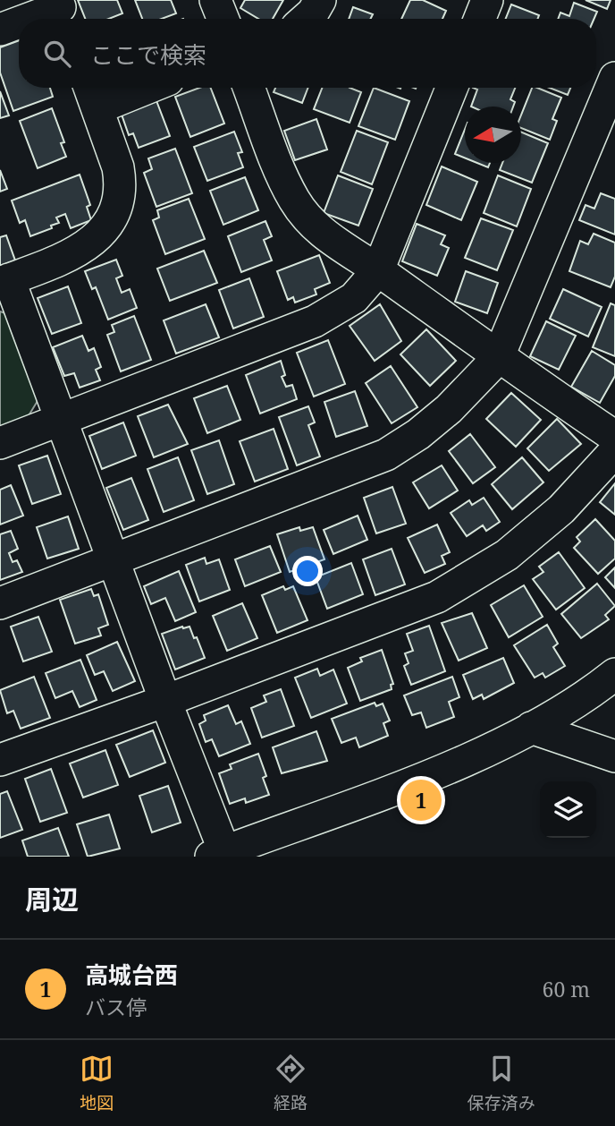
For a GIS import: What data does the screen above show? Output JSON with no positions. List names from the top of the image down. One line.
{"north":"left","page":{"search":"ここで検索","pins":"1","heading":"周辺","list":[{"mark":"1","name":"高城台西","note":"バス停","value":"60 m"}],"nav":["地図","経路","保存済み"]}}
